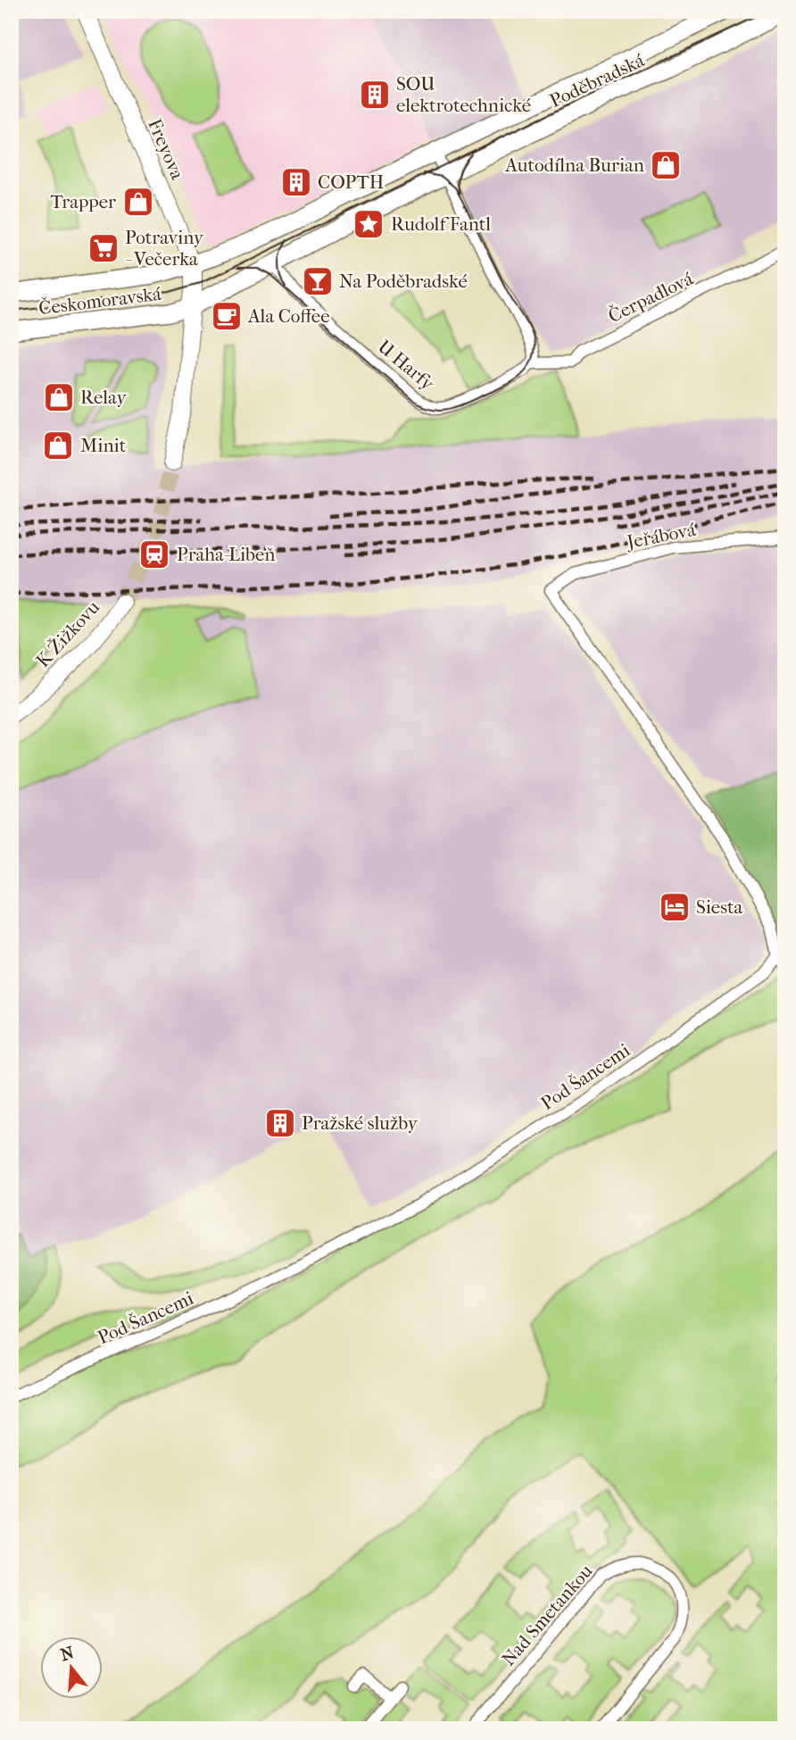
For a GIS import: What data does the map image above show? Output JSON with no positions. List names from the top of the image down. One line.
{"streets":{"main road":["Poděbradská","Freyova","Českomoravská","K Žižkovu"],"street":["Čerpadlová","U Harfy","Jeřábová","Pod Šancemi","Nad Smetankou"]},"crossings":[["Poděbradská","Freyova"],["Poděbradská","Českomoravská"],["Poděbradská","U Harfy"],["Freyova","Českomoravská"],["Čerpadlová","U Harfy"],["Jeřábová","Pod Šancemi"]],"places":{"building":["SOU elektrotechnické","COPTH","Pražské služby"],"shop":["Autodílna Burian","Trapper","Relay","Minit"],"place":["Rudolf Fantl"],"supermarket":["Potraviny - Večerka"],"bar":["Na Poděbradské"],"cafe":["Ala Coffee"],"station":["Praha-Libeň"],"hotel":["Siesta"]},"north":"top"}
